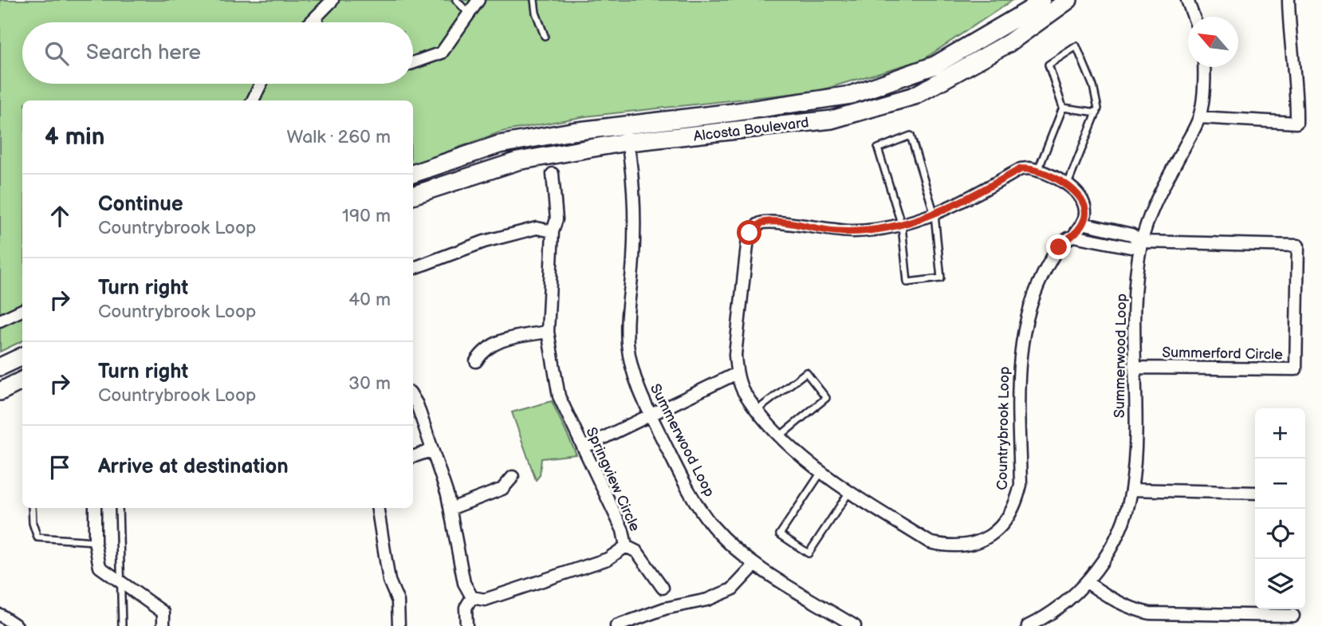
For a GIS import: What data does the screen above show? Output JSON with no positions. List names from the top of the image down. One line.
{"streets":{"main road":["Alcosta Boulevard"],"street":["Summerford Circle","Summerwood Loop","Countrybrook Loop","Springview Circle"]},"crossings":[["Alcosta Boulevard","Summerwood Loop"],["Summerford Circle","Summerwood Loop"]],"north":"top left","page":{"search":"Search here","heading":["4 min","Walk · 260 m"],"list":[["Continue","Countrybrook Loop","190 m"],["Turn right","Countrybrook Loop","40 m"],["Turn right","Countrybrook Loop","30 m"],"Arrive at destination"],"map_buttons":["+","−"]}}
